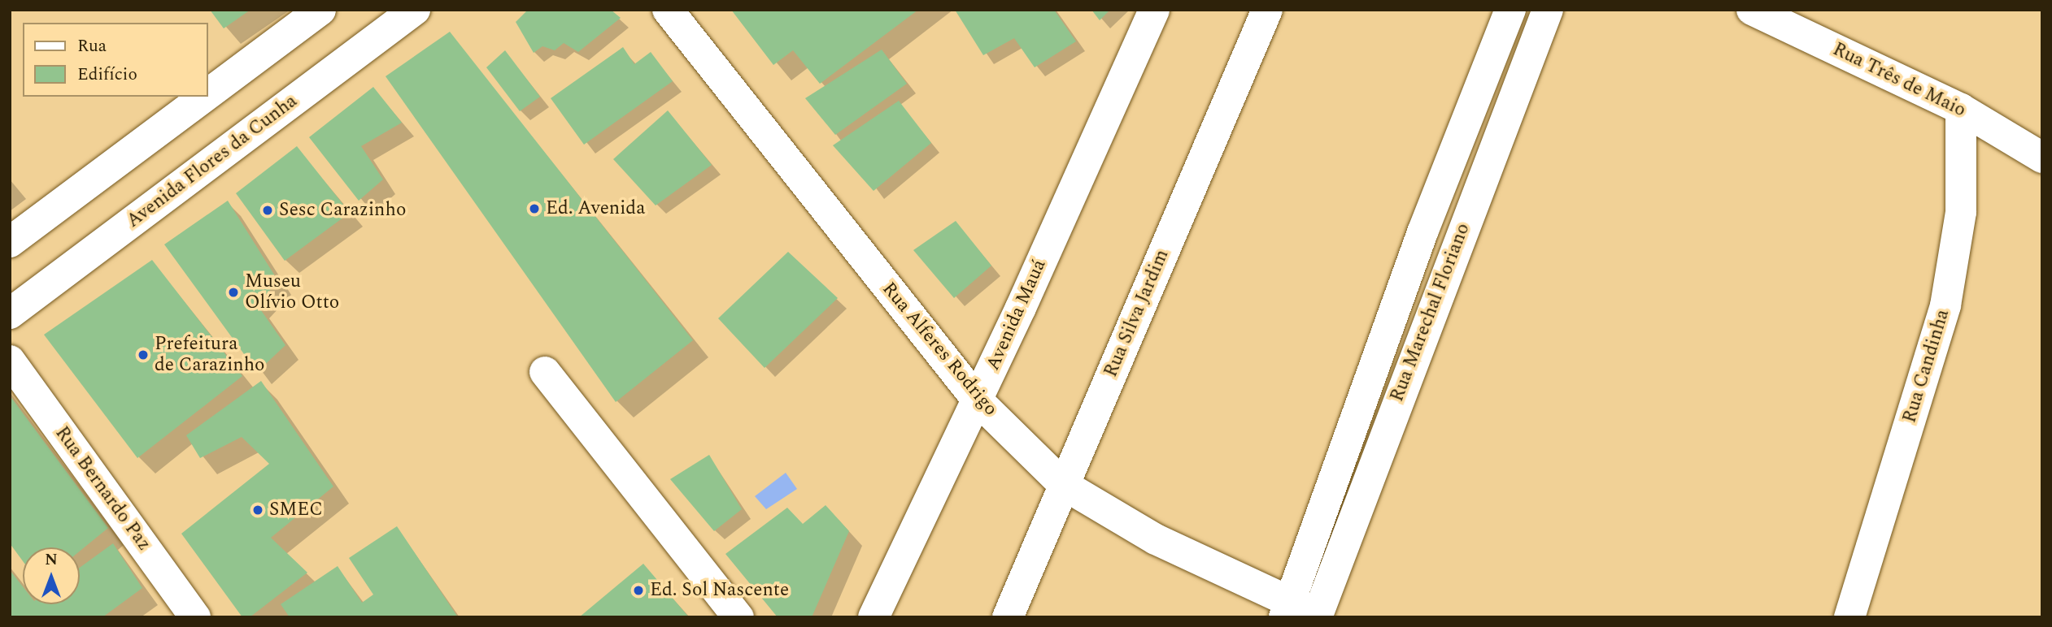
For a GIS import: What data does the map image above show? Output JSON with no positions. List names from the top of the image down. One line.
{"streets":{"street":["Rua Três de Maio","Avenida Flores da Cunha","Rua Marechal Floriano","Rua Silva Jardim","Avenida Mauá","Rua Alferes Rodrigo","Rua Candinha","Rua Bernardo Paz"]},"crossings":[["Rua Três de Maio","Rua Candinha"],["Rua Marechal Floriano","Rua Alferes Rodrigo"],["Rua Silva Jardim","Rua Alferes Rodrigo"],["Avenida Mauá","Rua Alferes Rodrigo"]],"places":["Ed. Avenida","Sesc Carazinho","Museu Olívio Otto","Prefeitura de Carazinho","SMEC","Ed. Sol Nascente"],"legend":["Rua","Edifício"],"north":"top"}
